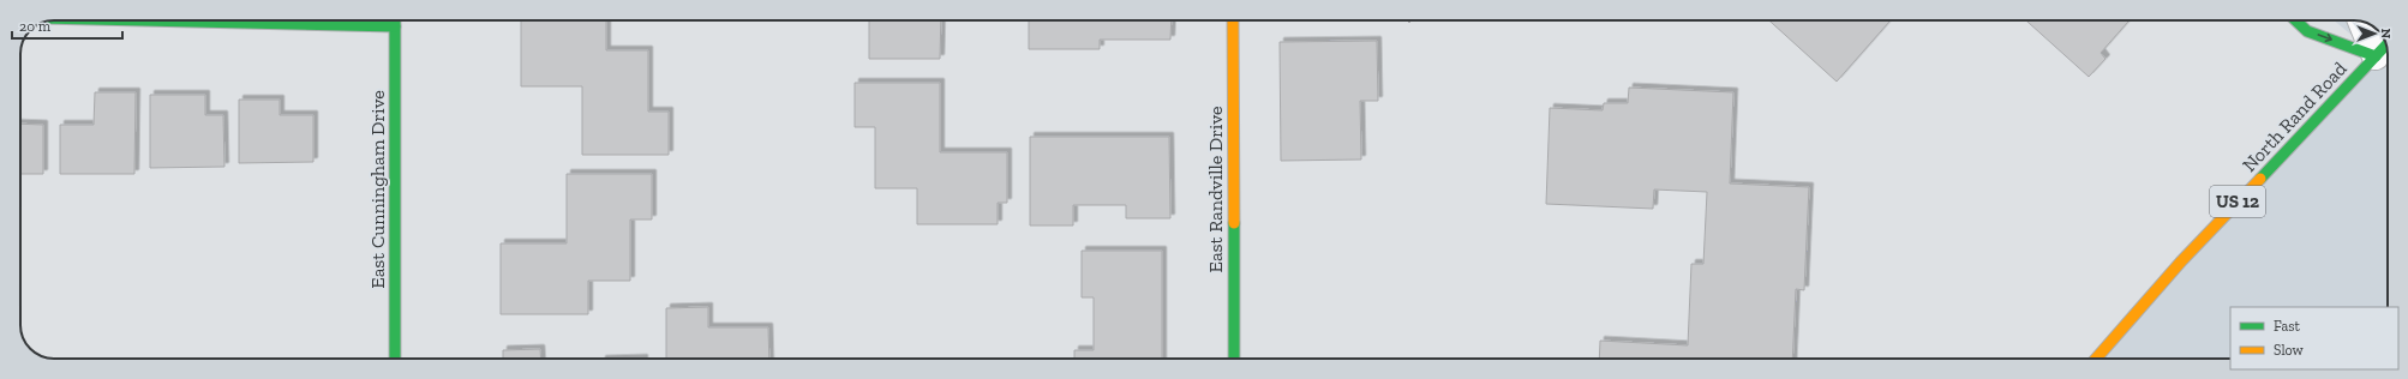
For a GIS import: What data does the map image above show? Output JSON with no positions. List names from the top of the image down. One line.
{"streets":{"street":["North Rand Road","East Cunningham Drive","East Randville Drive","US 12"]},"legend":["Fast","Slow"],"scale_bar":"20 m","north":"right"}
